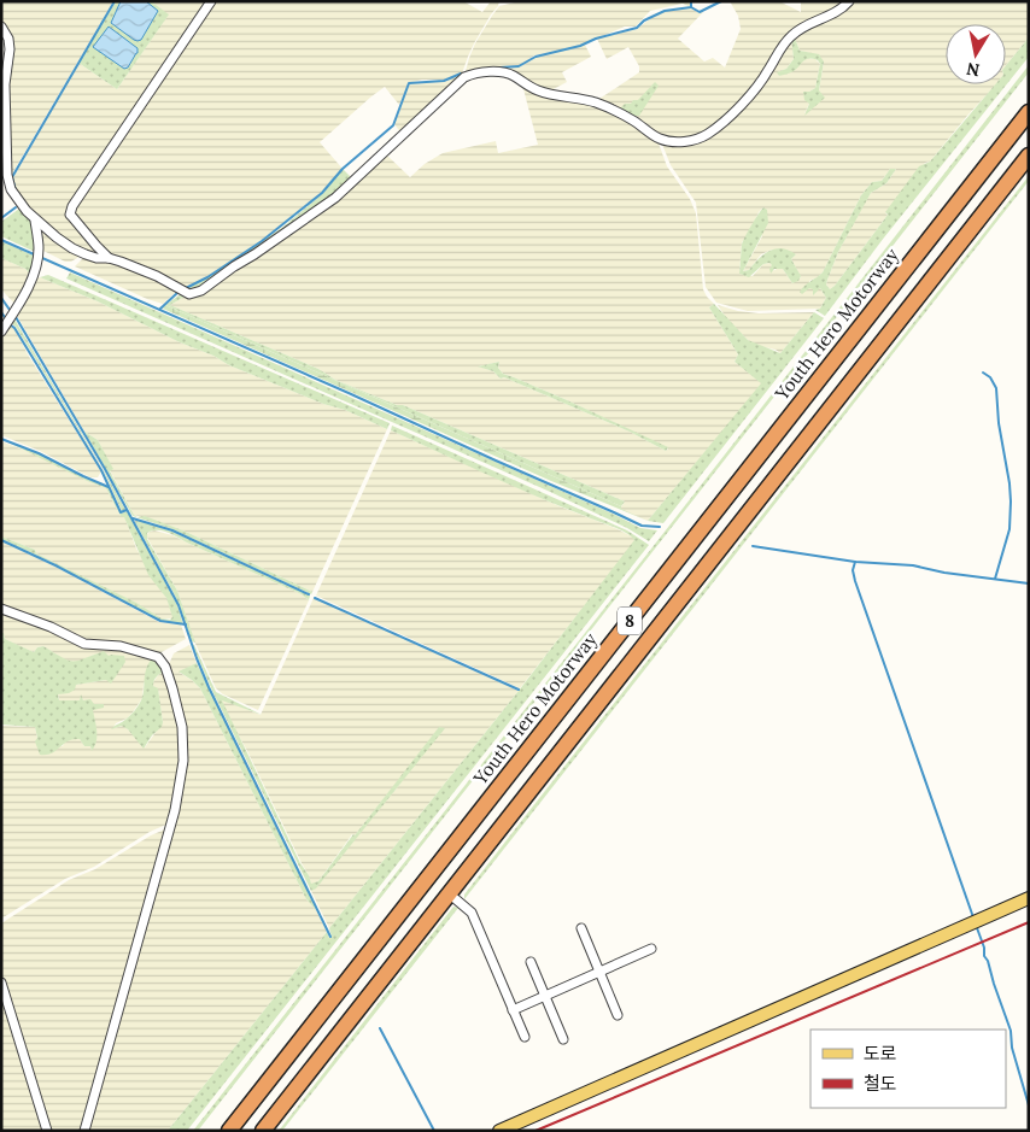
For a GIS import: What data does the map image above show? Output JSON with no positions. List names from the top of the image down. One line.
{"streets":{"highway":["Youth Hero Motorway","8"]},"legend":["도로","철도"],"north":"bottom"}
